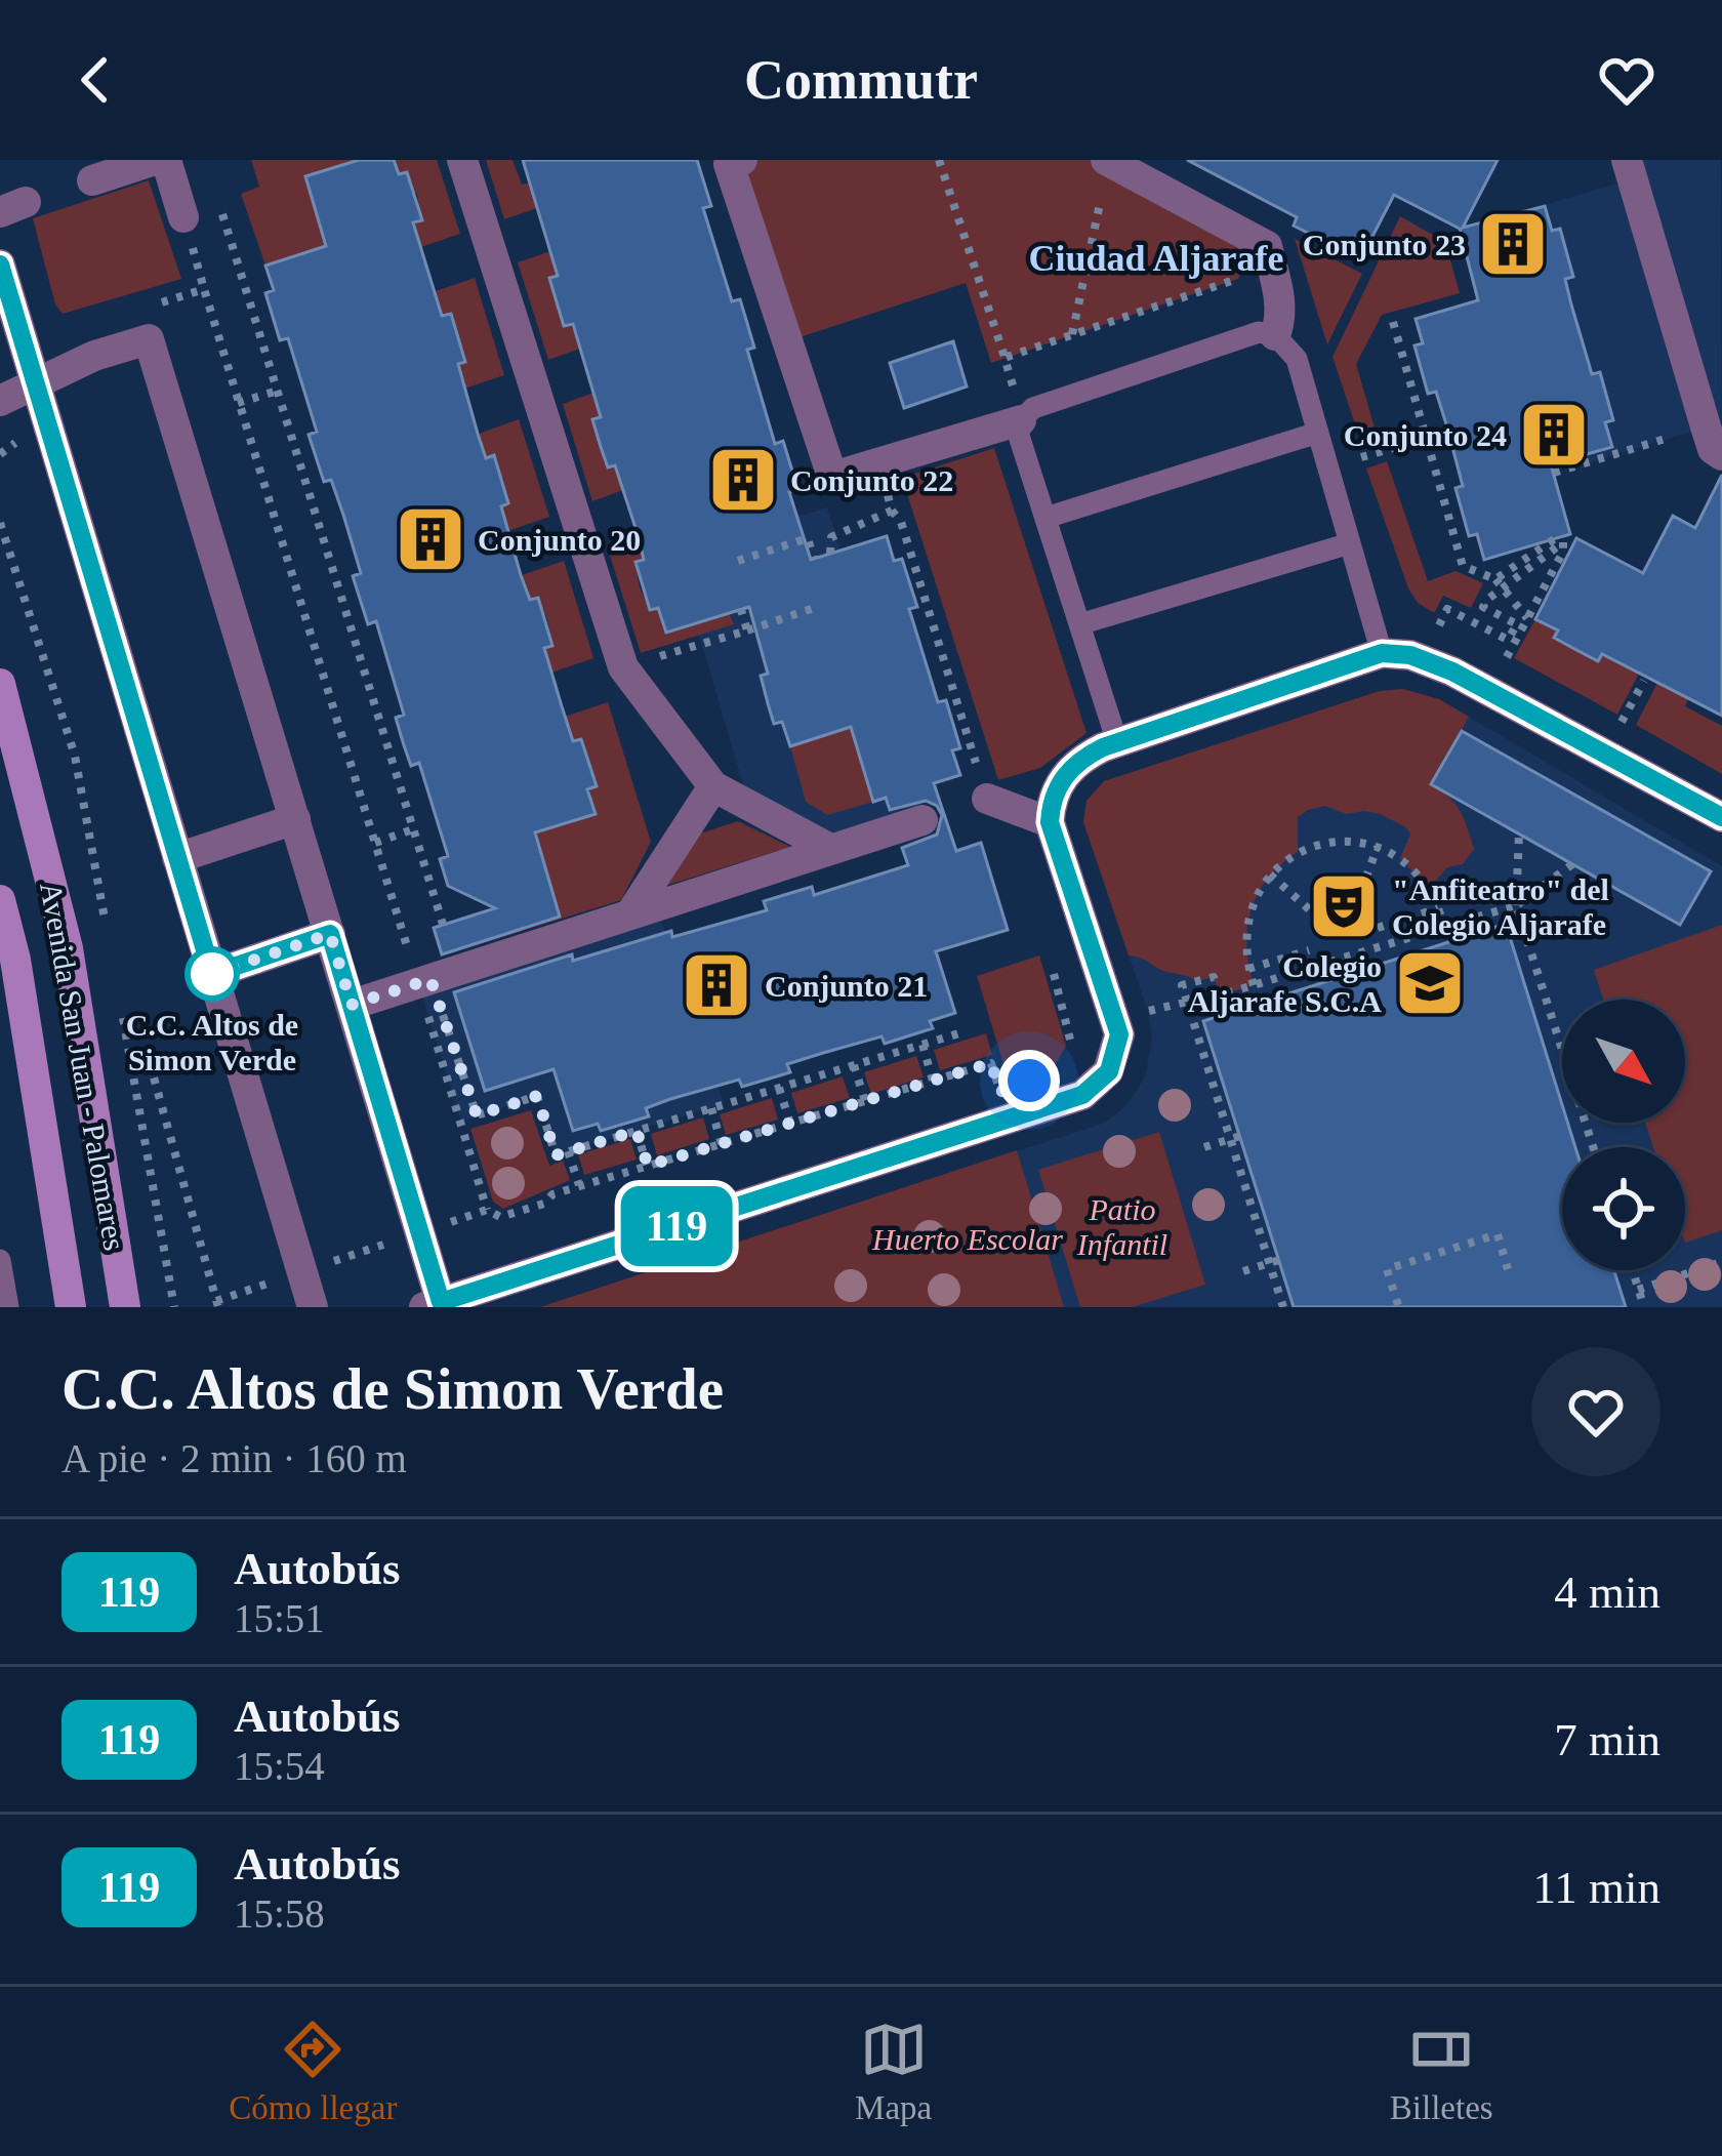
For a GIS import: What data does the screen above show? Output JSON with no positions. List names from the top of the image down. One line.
{"streets":{"street":["Avenida San Juan - Palomares"]},"districts":["Ciudad Aljarafe"],"parks":["Patio Infantil","Huerto Escolar"],"places":{"building":["Conjunto 23","Conjunto 24","Conjunto 22","Conjunto 20","Conjunto 21"],"theatre":["\"Anfiteatro\" del Colegio Aljarafe"],"other":["C.C. Altos de Simon Verde"],"school or university":["Colegio Aljarafe S.C.A"]},"lines":["bus line 119"],"north":"bottom right","page":{"header":"Commutr","on_map":"119","heading":["C.C. Altos de Simon Verde","A pie · 2 min · 160 m"],"list":[{"mark":"119","name":"Autobús","note":"15:51","value":"4 min"},{"mark":"119","name":"Autobús","note":"15:54","value":"7 min"},{"mark":"119","name":"Autobús","note":"15:58","value":"11 min"}],"tabs":["Cómo llegar","Mapa","Billetes"]}}
